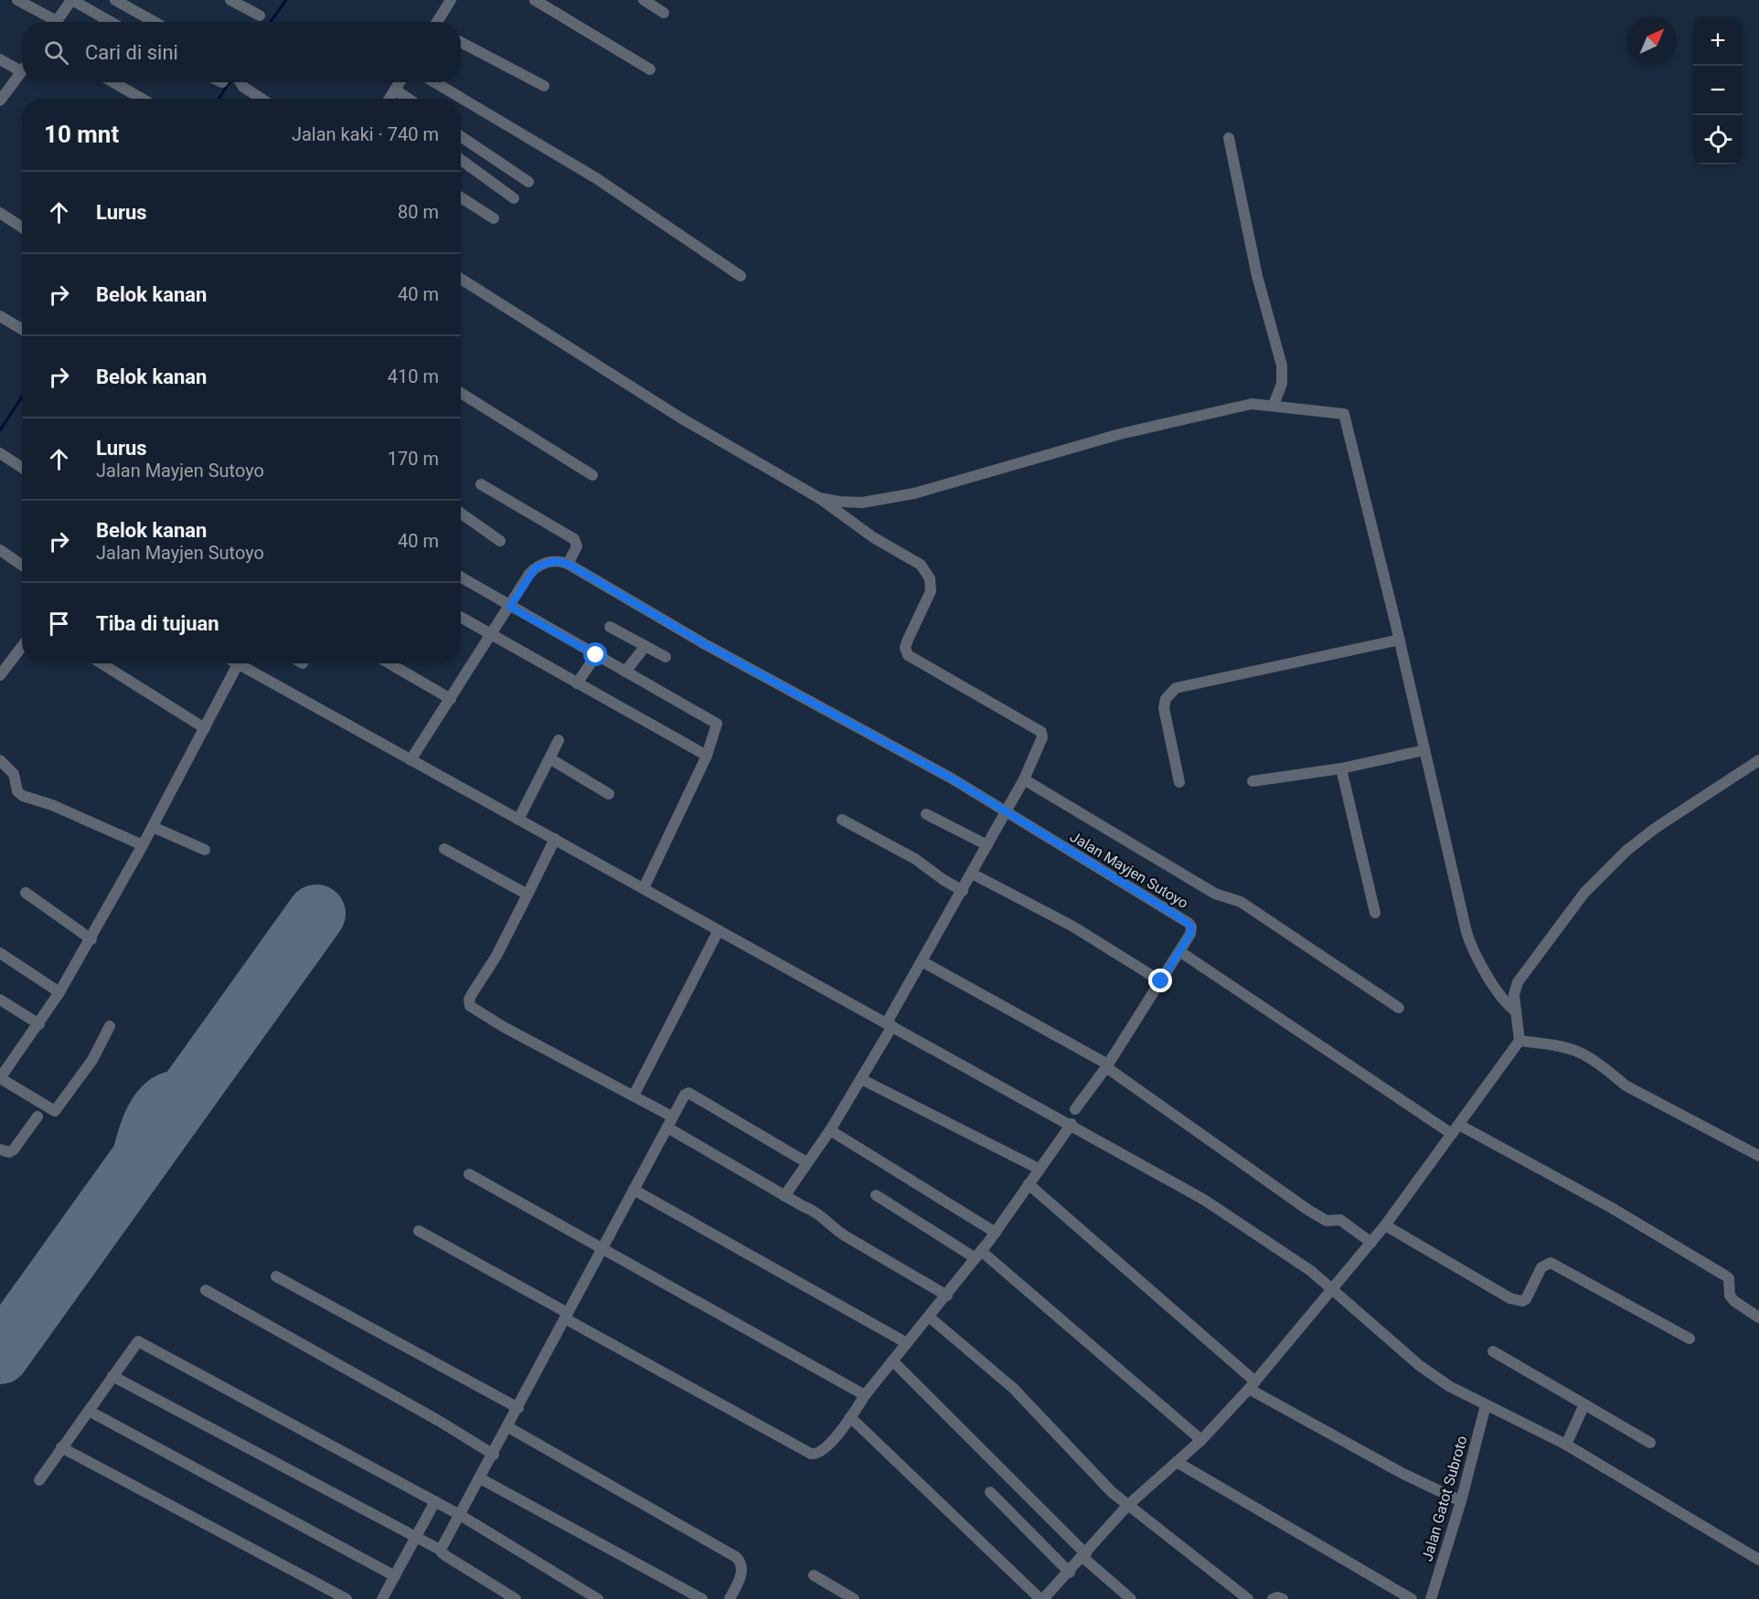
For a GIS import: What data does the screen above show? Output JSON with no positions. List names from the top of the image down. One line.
{"streets":{"street":["Jalan Mayjen Sutoyo","Jalan Gatot Subroto"]},"north":"top right","page":{"map_buttons":["+","−"],"search":"Cari di sini","heading":["10 mnt","Jalan kaki · 740 m"],"list":[["Lurus","80 m"],["Belok kanan","40 m"],["Belok kanan","410 m"],["Lurus","Jalan Mayjen Sutoyo","170 m"],["Belok kanan","Jalan Mayjen Sutoyo","40 m"],"Tiba di tujuan"]}}
